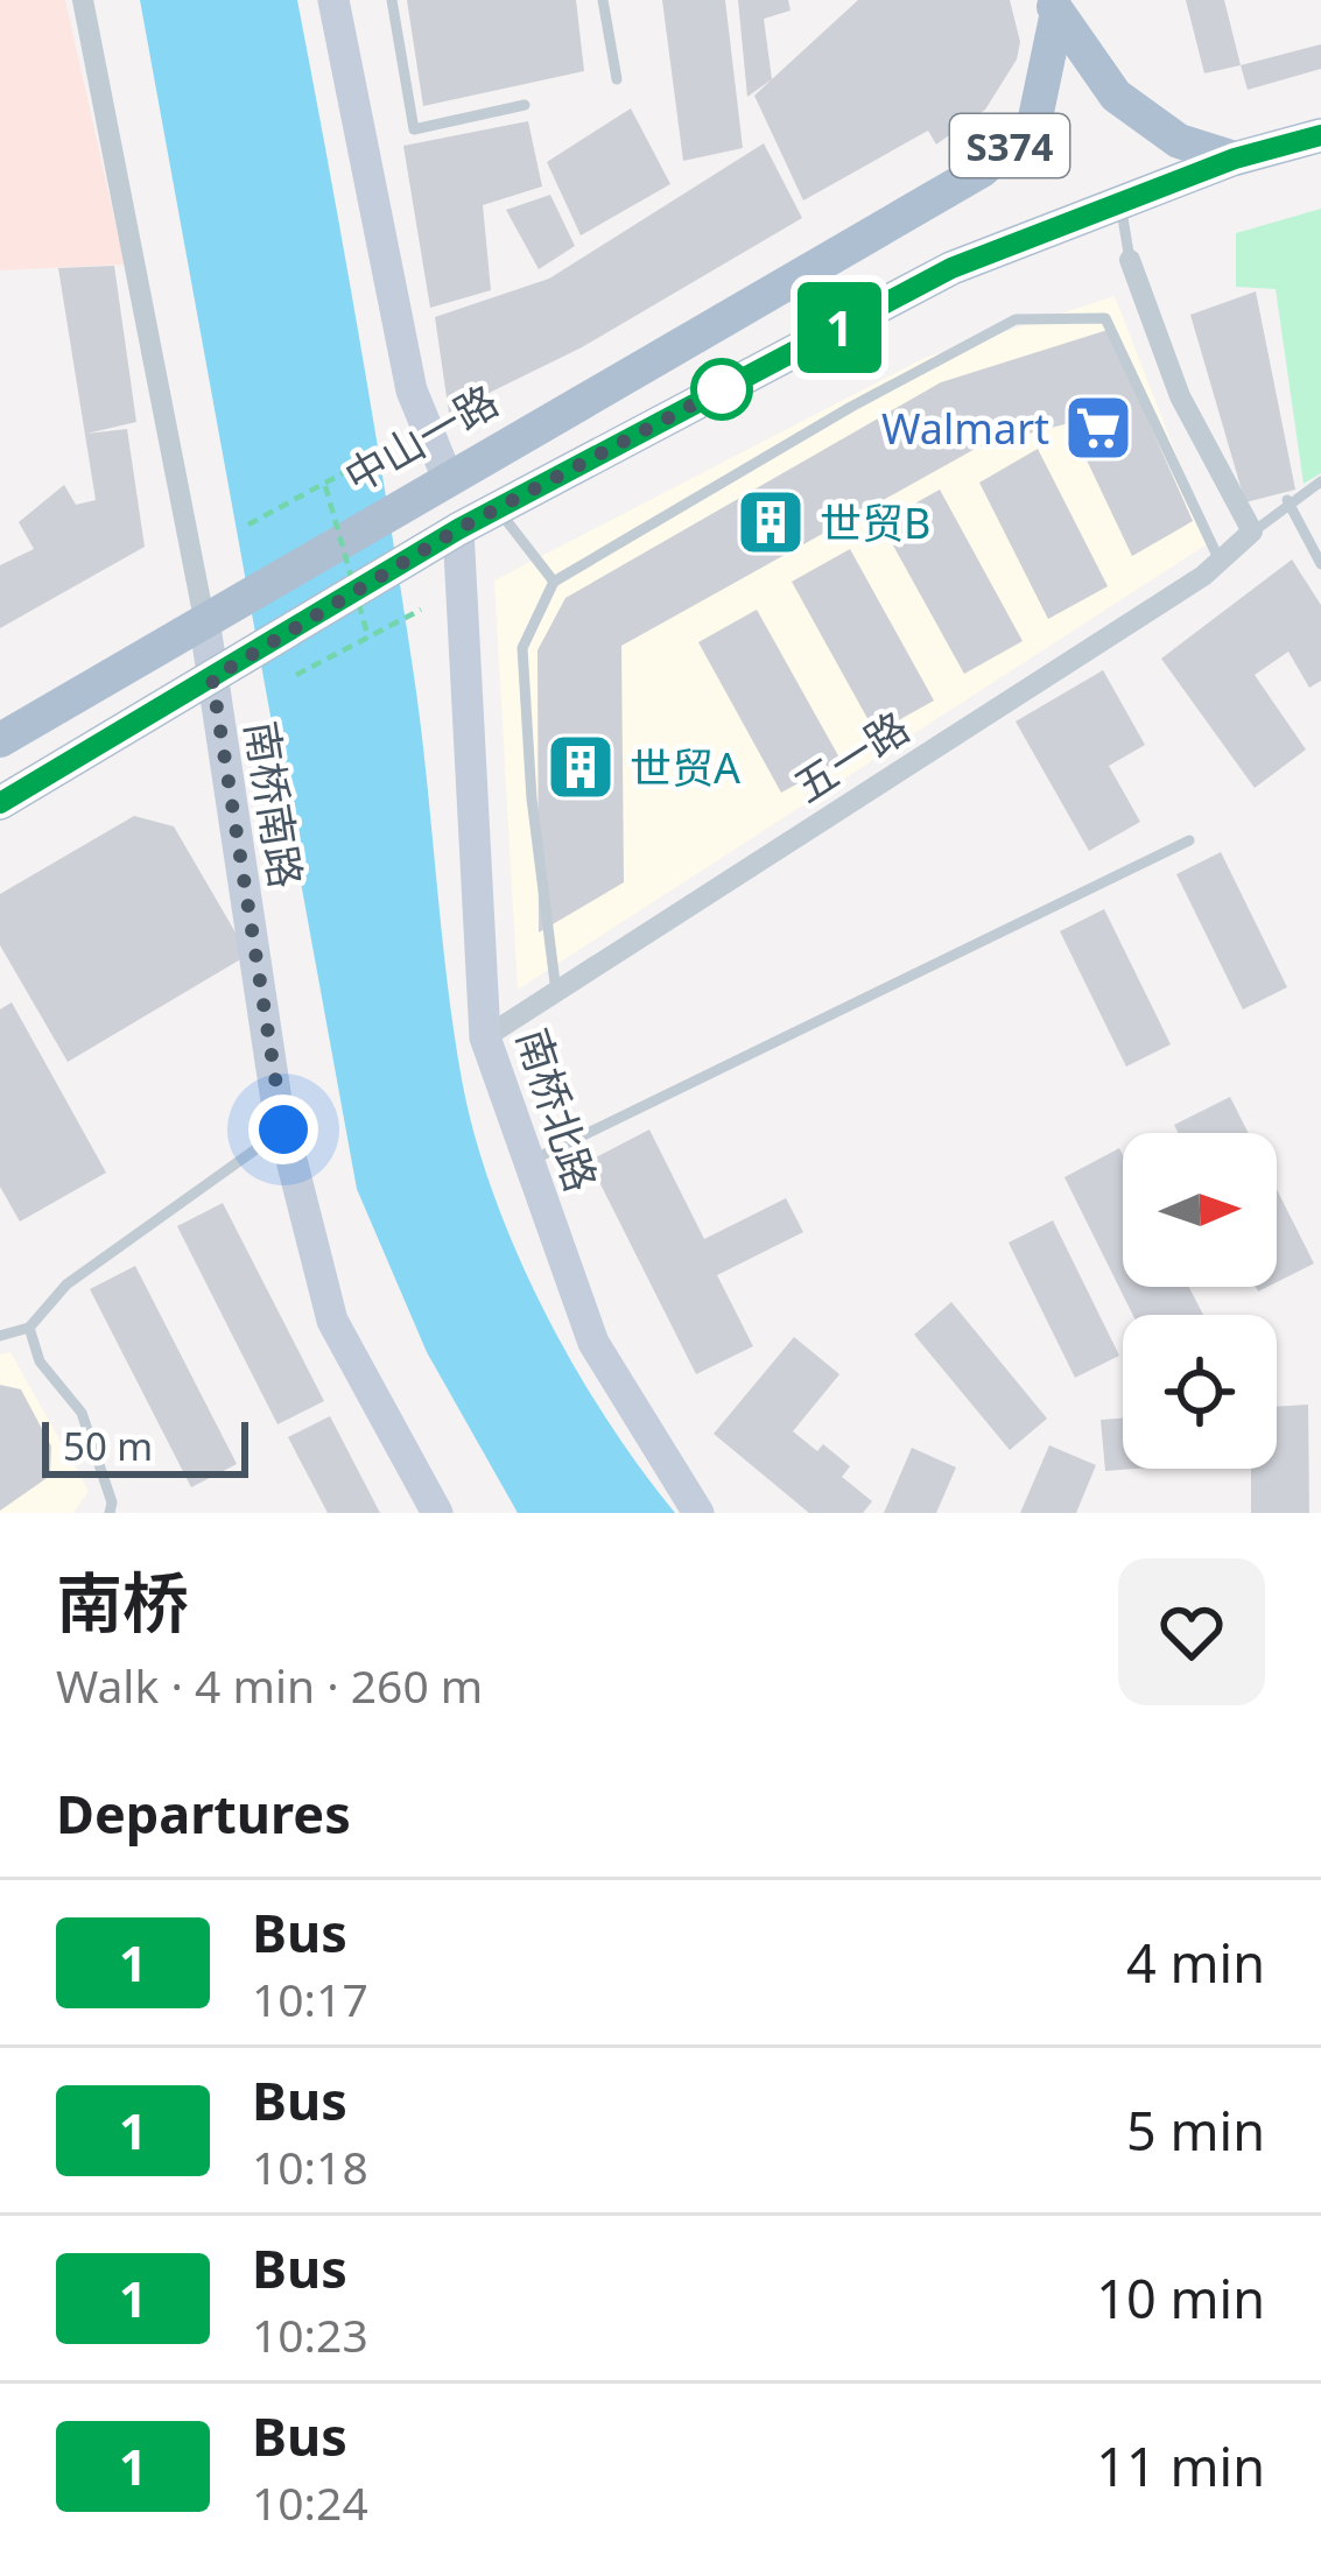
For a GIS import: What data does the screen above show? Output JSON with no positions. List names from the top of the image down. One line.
{"streets":{"main road":["S374","中山一路"],"street":["五一路","南桥南路","南桥北路"]},"crossings":[["S374","中山一路"],["S374","南桥南路"],["S374","南桥北路"],["中山一路","南桥南路"],["五一路","南桥北路"]],"places":{"supermarket":["Walmart"],"building":["世贸B","世贸A"]},"lines":["bus line 1"],"scale_bar":"50 m","north":"right","page":{"on_map":"1","scale":"50 m","heading":[["南桥","Walk · 4 min · 260 m"],"Departures"],"list":[{"mark":"1","name":"Bus","note":"10:17","value":"4 min"},{"mark":"1","name":"Bus","note":"10:18","value":"5 min"},{"mark":"1","name":"Bus","note":"10:23","value":"10 min"},{"mark":"1","name":"Bus","note":"10:24","value":"11 min"}]}}
